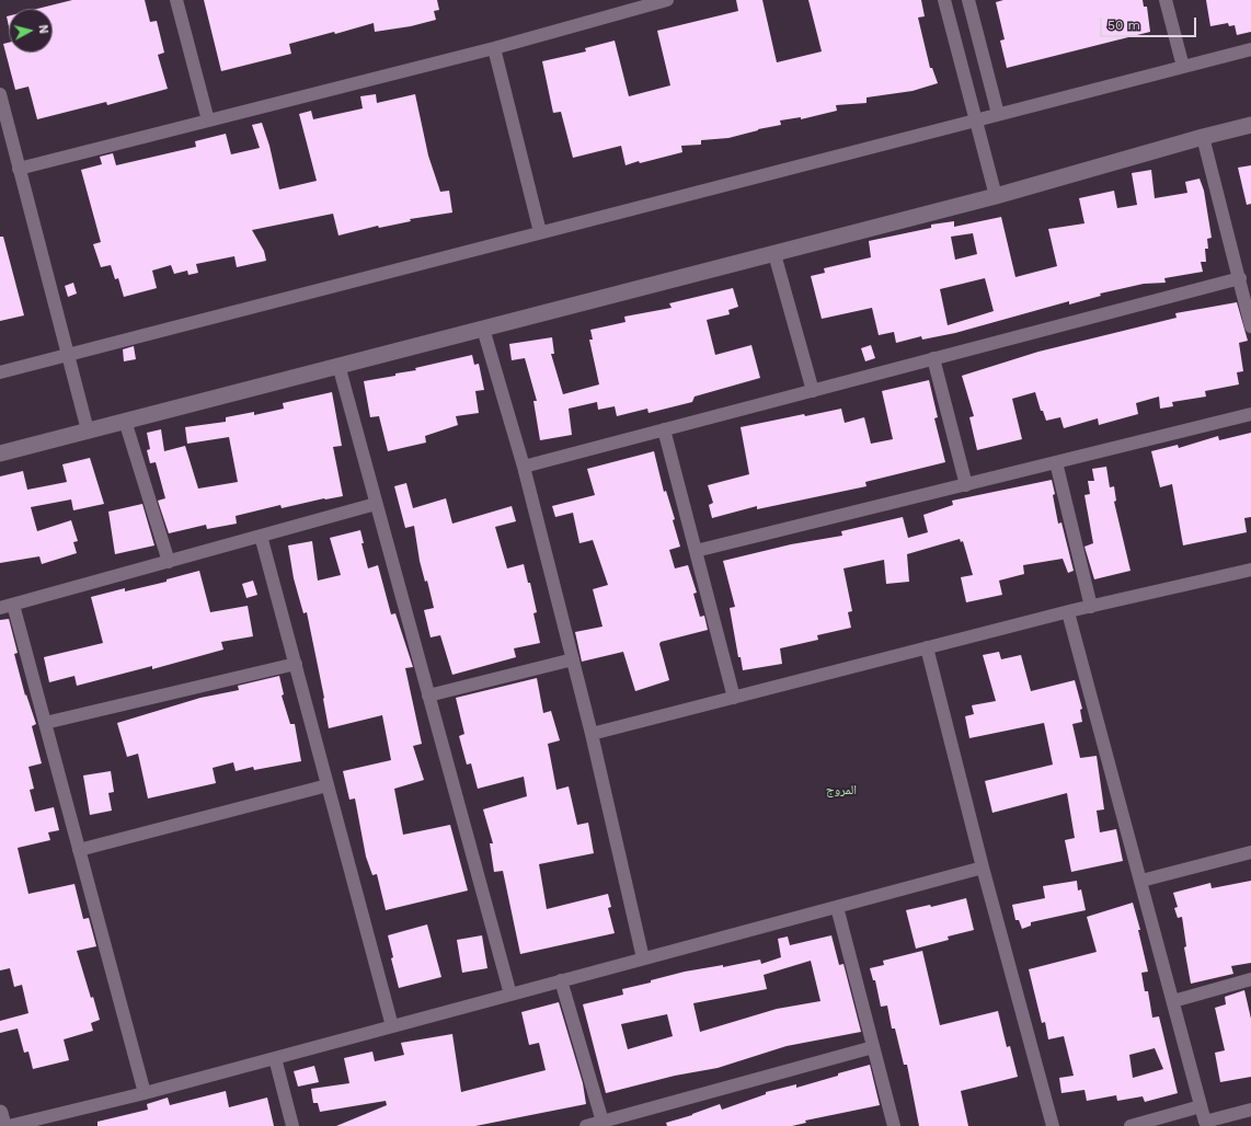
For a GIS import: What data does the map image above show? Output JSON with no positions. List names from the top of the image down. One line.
{"districts":["المروج"],"scale_bar":"50 m","north":"right"}
